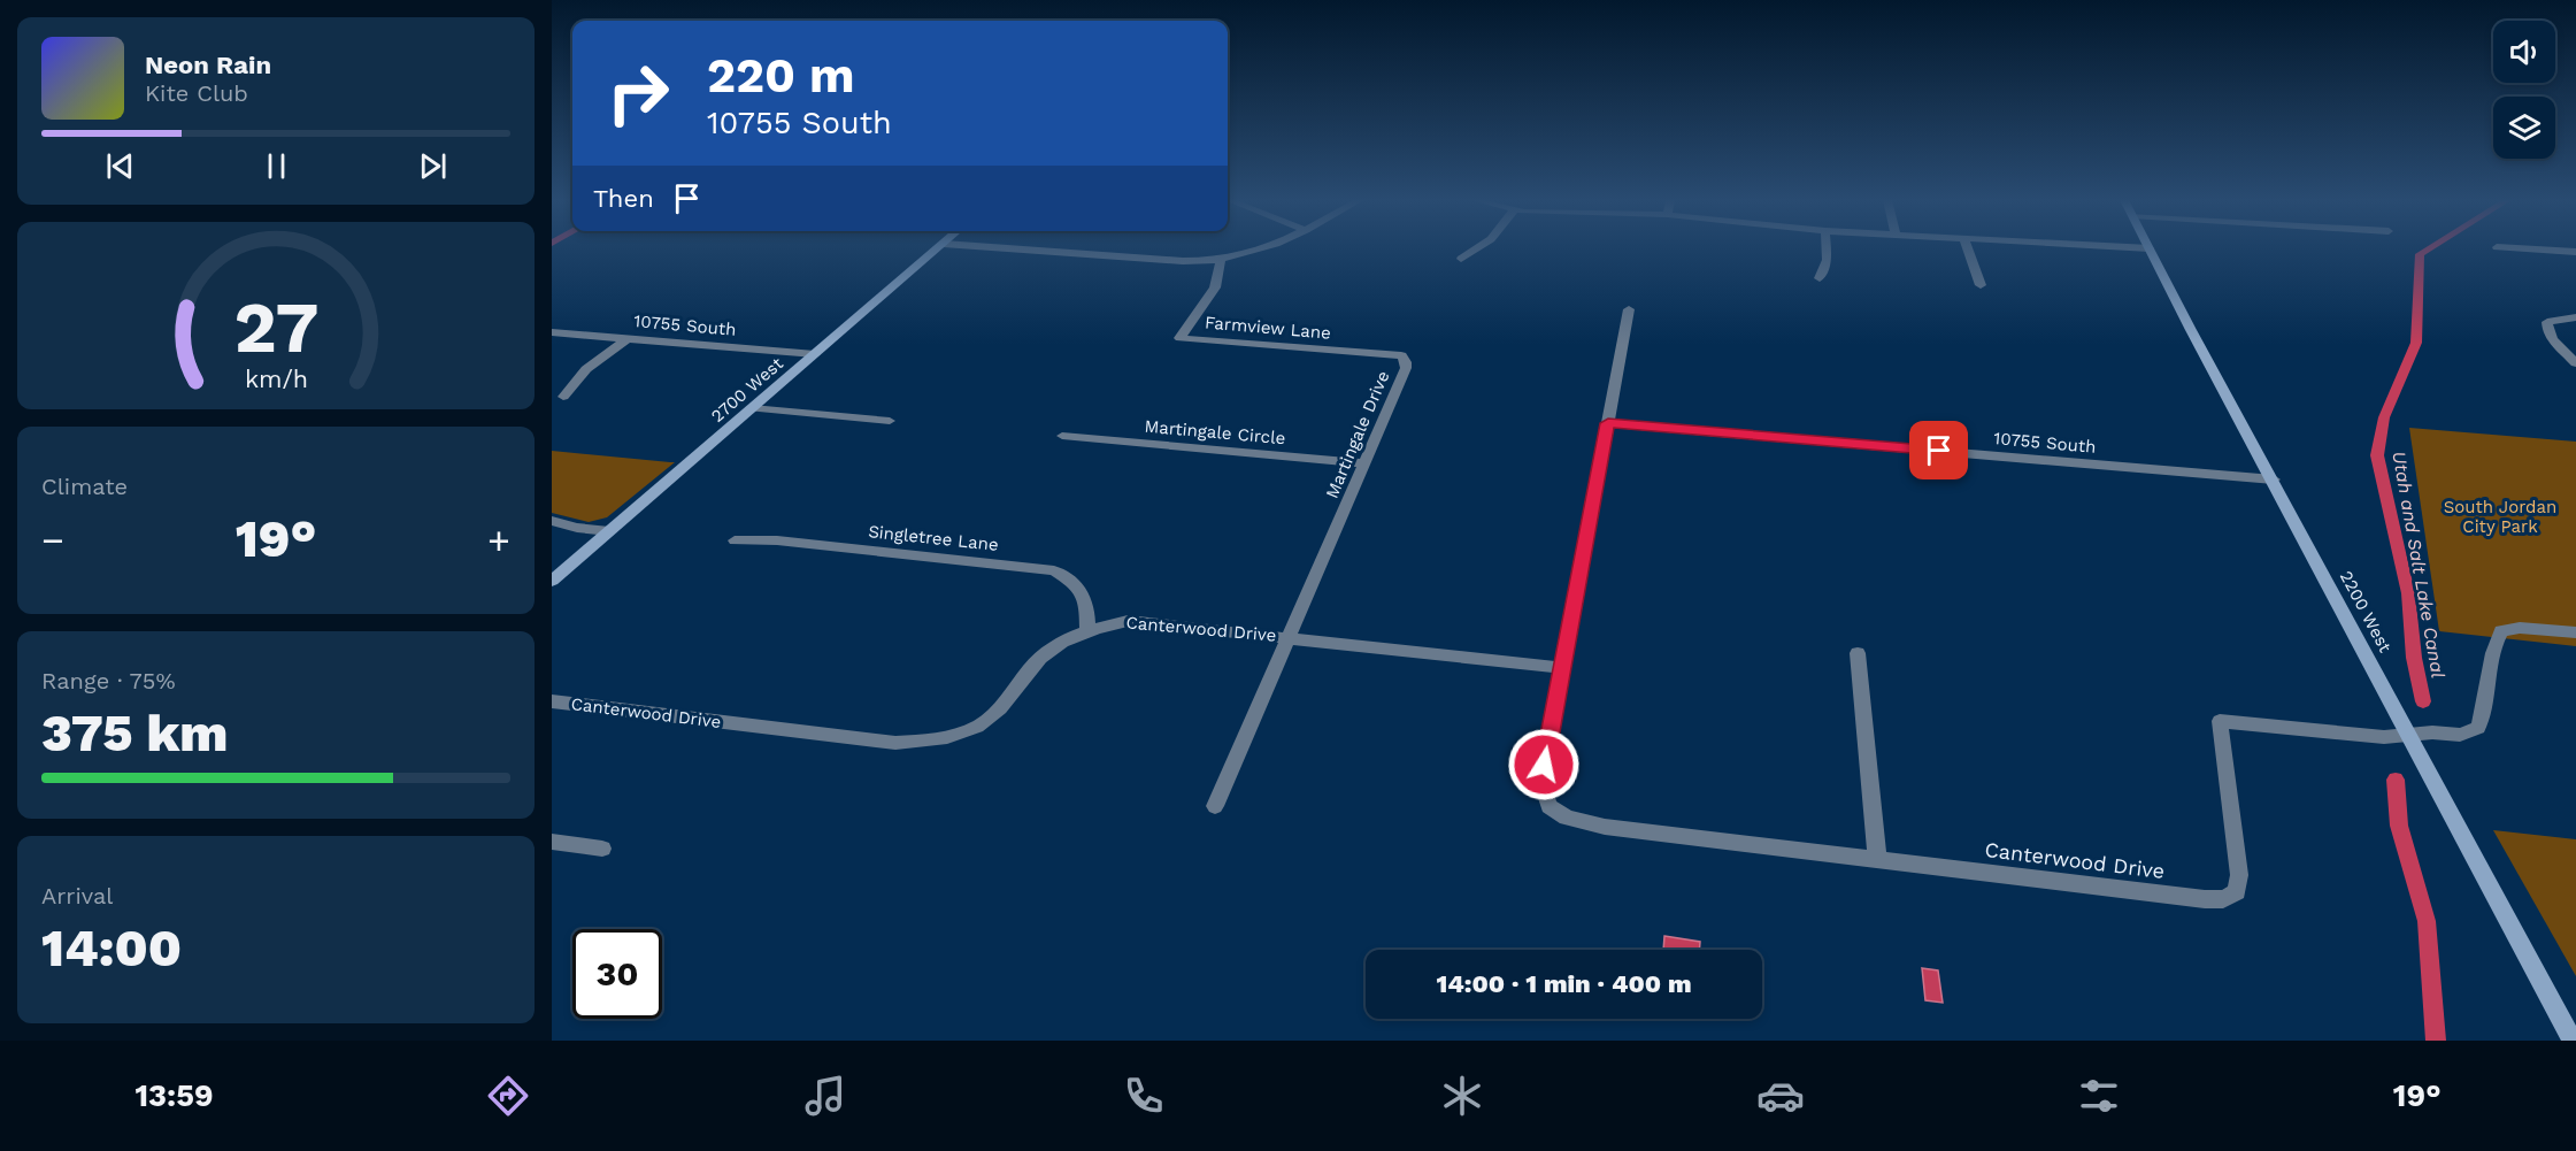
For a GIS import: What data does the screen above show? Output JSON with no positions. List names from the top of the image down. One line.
{"streets":{"street":["10755 South","Farmview Lane","2700 West","Martingale Circle","Martingale Drive","Singletree Lane","2200 West","Canterwood Drive"]},"crossings":[["10755 South","2700 West"],["10755 South","2200 West"],["Farmview Lane","Martingale Drive"],["Martingale Circle","Martingale Drive"],["Martingale Drive","Canterwood Drive"],["Singletree Lane","Canterwood Drive"],["2200 West","Canterwood Drive"]],"water":["Utah and Salt Lake Canal"],"parks":["South Jordan City Park"],"page":{"turn":["220 m","10755 South"],"song":["Neon Rain","Kite Club"],"then":"Then","tile":["Climate",["Range · 75%","375 km"],["Arrival","14:00"]],"heat":["−","19°","+"],"limit":"30","trip":"14:00 · 1 min · 400 m","tabs":["13:59","19°"],"gauge":["27","km/h"]}}
